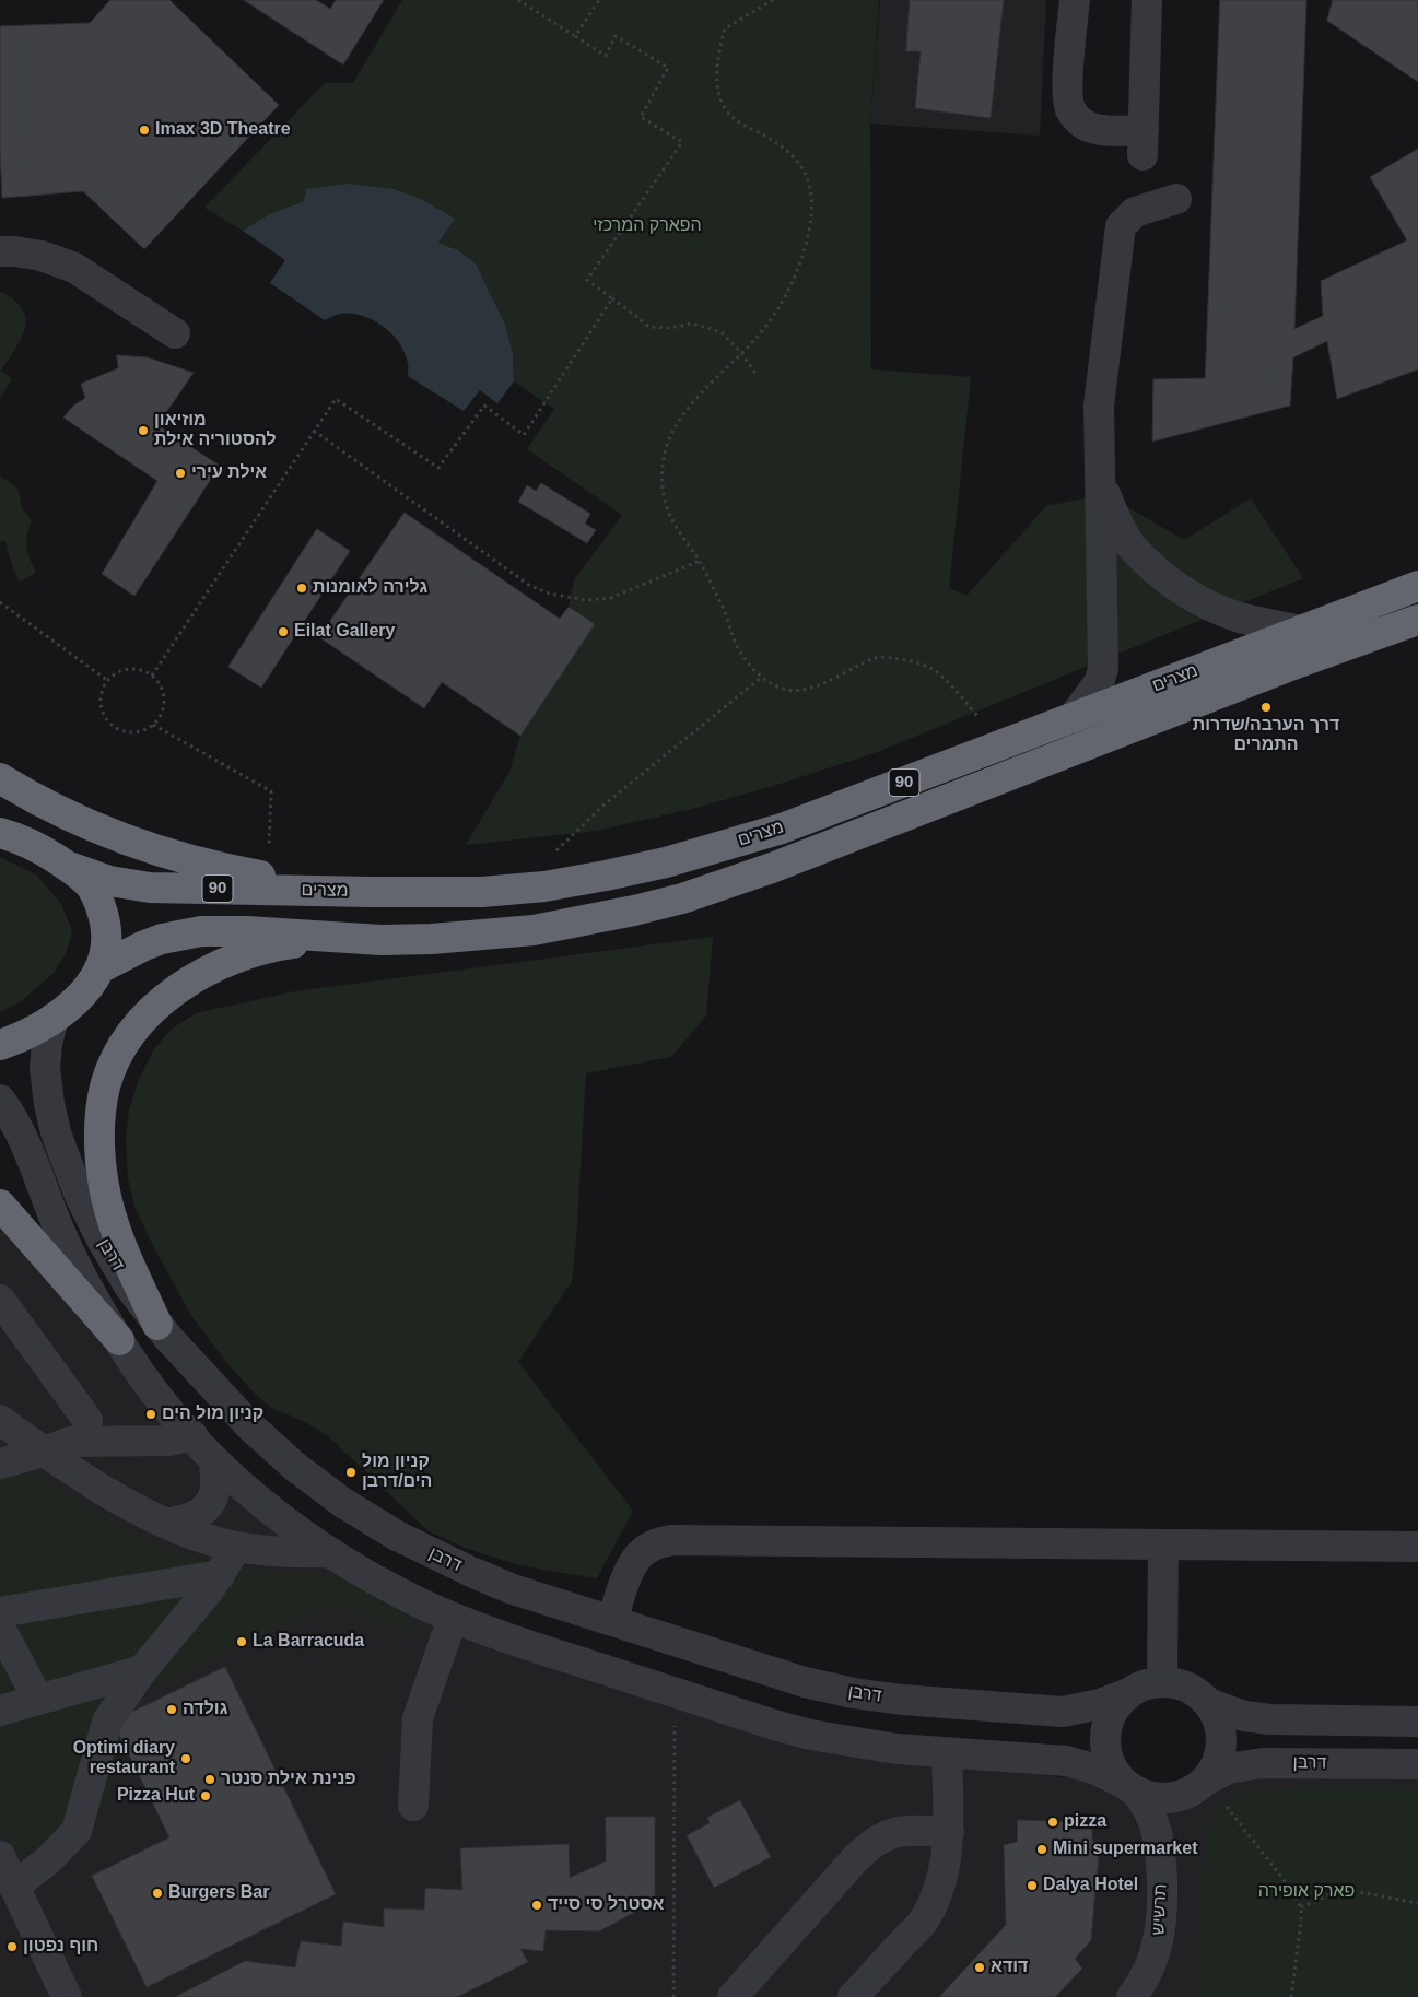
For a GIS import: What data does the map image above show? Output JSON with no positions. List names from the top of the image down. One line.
{"streets":{"highway":["מצרים","90"],"street":["דרבן","תרשיש"]},"crossings":[["מצרים","90"],["90","דרבן"],["דרבן","תרשיש"]],"parks":["הפארק המרכזי","פארק אופירה"],"places":["Imax 3D Theatre","מוזיאון להסטוריה אילת","אילת עירי","גלירה לאומנות","Eilat Gallery","דרך הערבה/שדרות התמרים","קניון מול הים","קניון מול הים/דרבן","La Barracuda","גולדה","Optimi diary restaurant","פנינת אילת סנטר","Pizza Hut","pizza","Mini supermarket","Dalya Hotel","Burgers Bar","אסטרל סי סייד","חוף נפטון","דודא"]}
